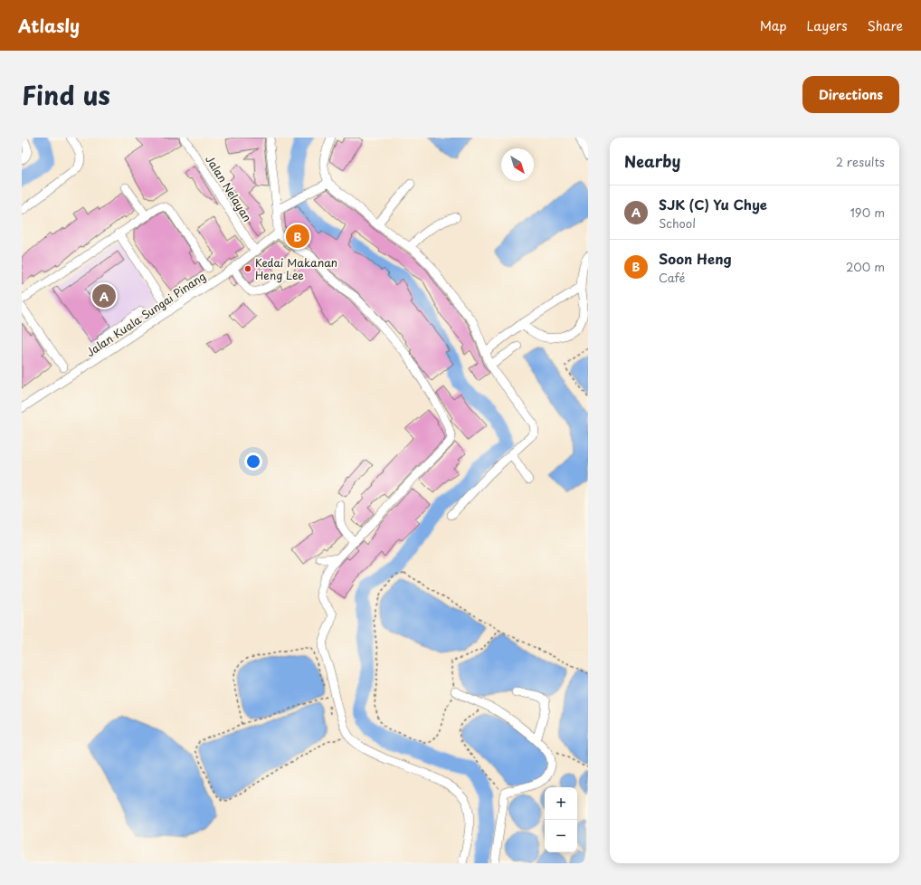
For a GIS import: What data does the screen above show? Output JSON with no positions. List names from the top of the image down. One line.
{"streets":{"street":["Jalan Nelayan","Jalan Kuala Sungai Pinang"]},"crossings":[["Jalan Nelayan","Jalan Kuala Sungai Pinang"]],"places":["Kedai Makanan Heng Lee"],"north":"bottom right","page":{"header":"Atlasly","nav":["Map","Layers","Share"],"title":"Find us","buttons":"Directions","heading":["Nearby","2 results"],"list":[{"mark":"A","name":"SJK (C) Yu Chye","note":"School","value":"190 m"},{"mark":"B","name":"Soon Heng","note":"Café","value":"200 m"}],"pins":["B","A"],"map_buttons":["+","−"]}}
